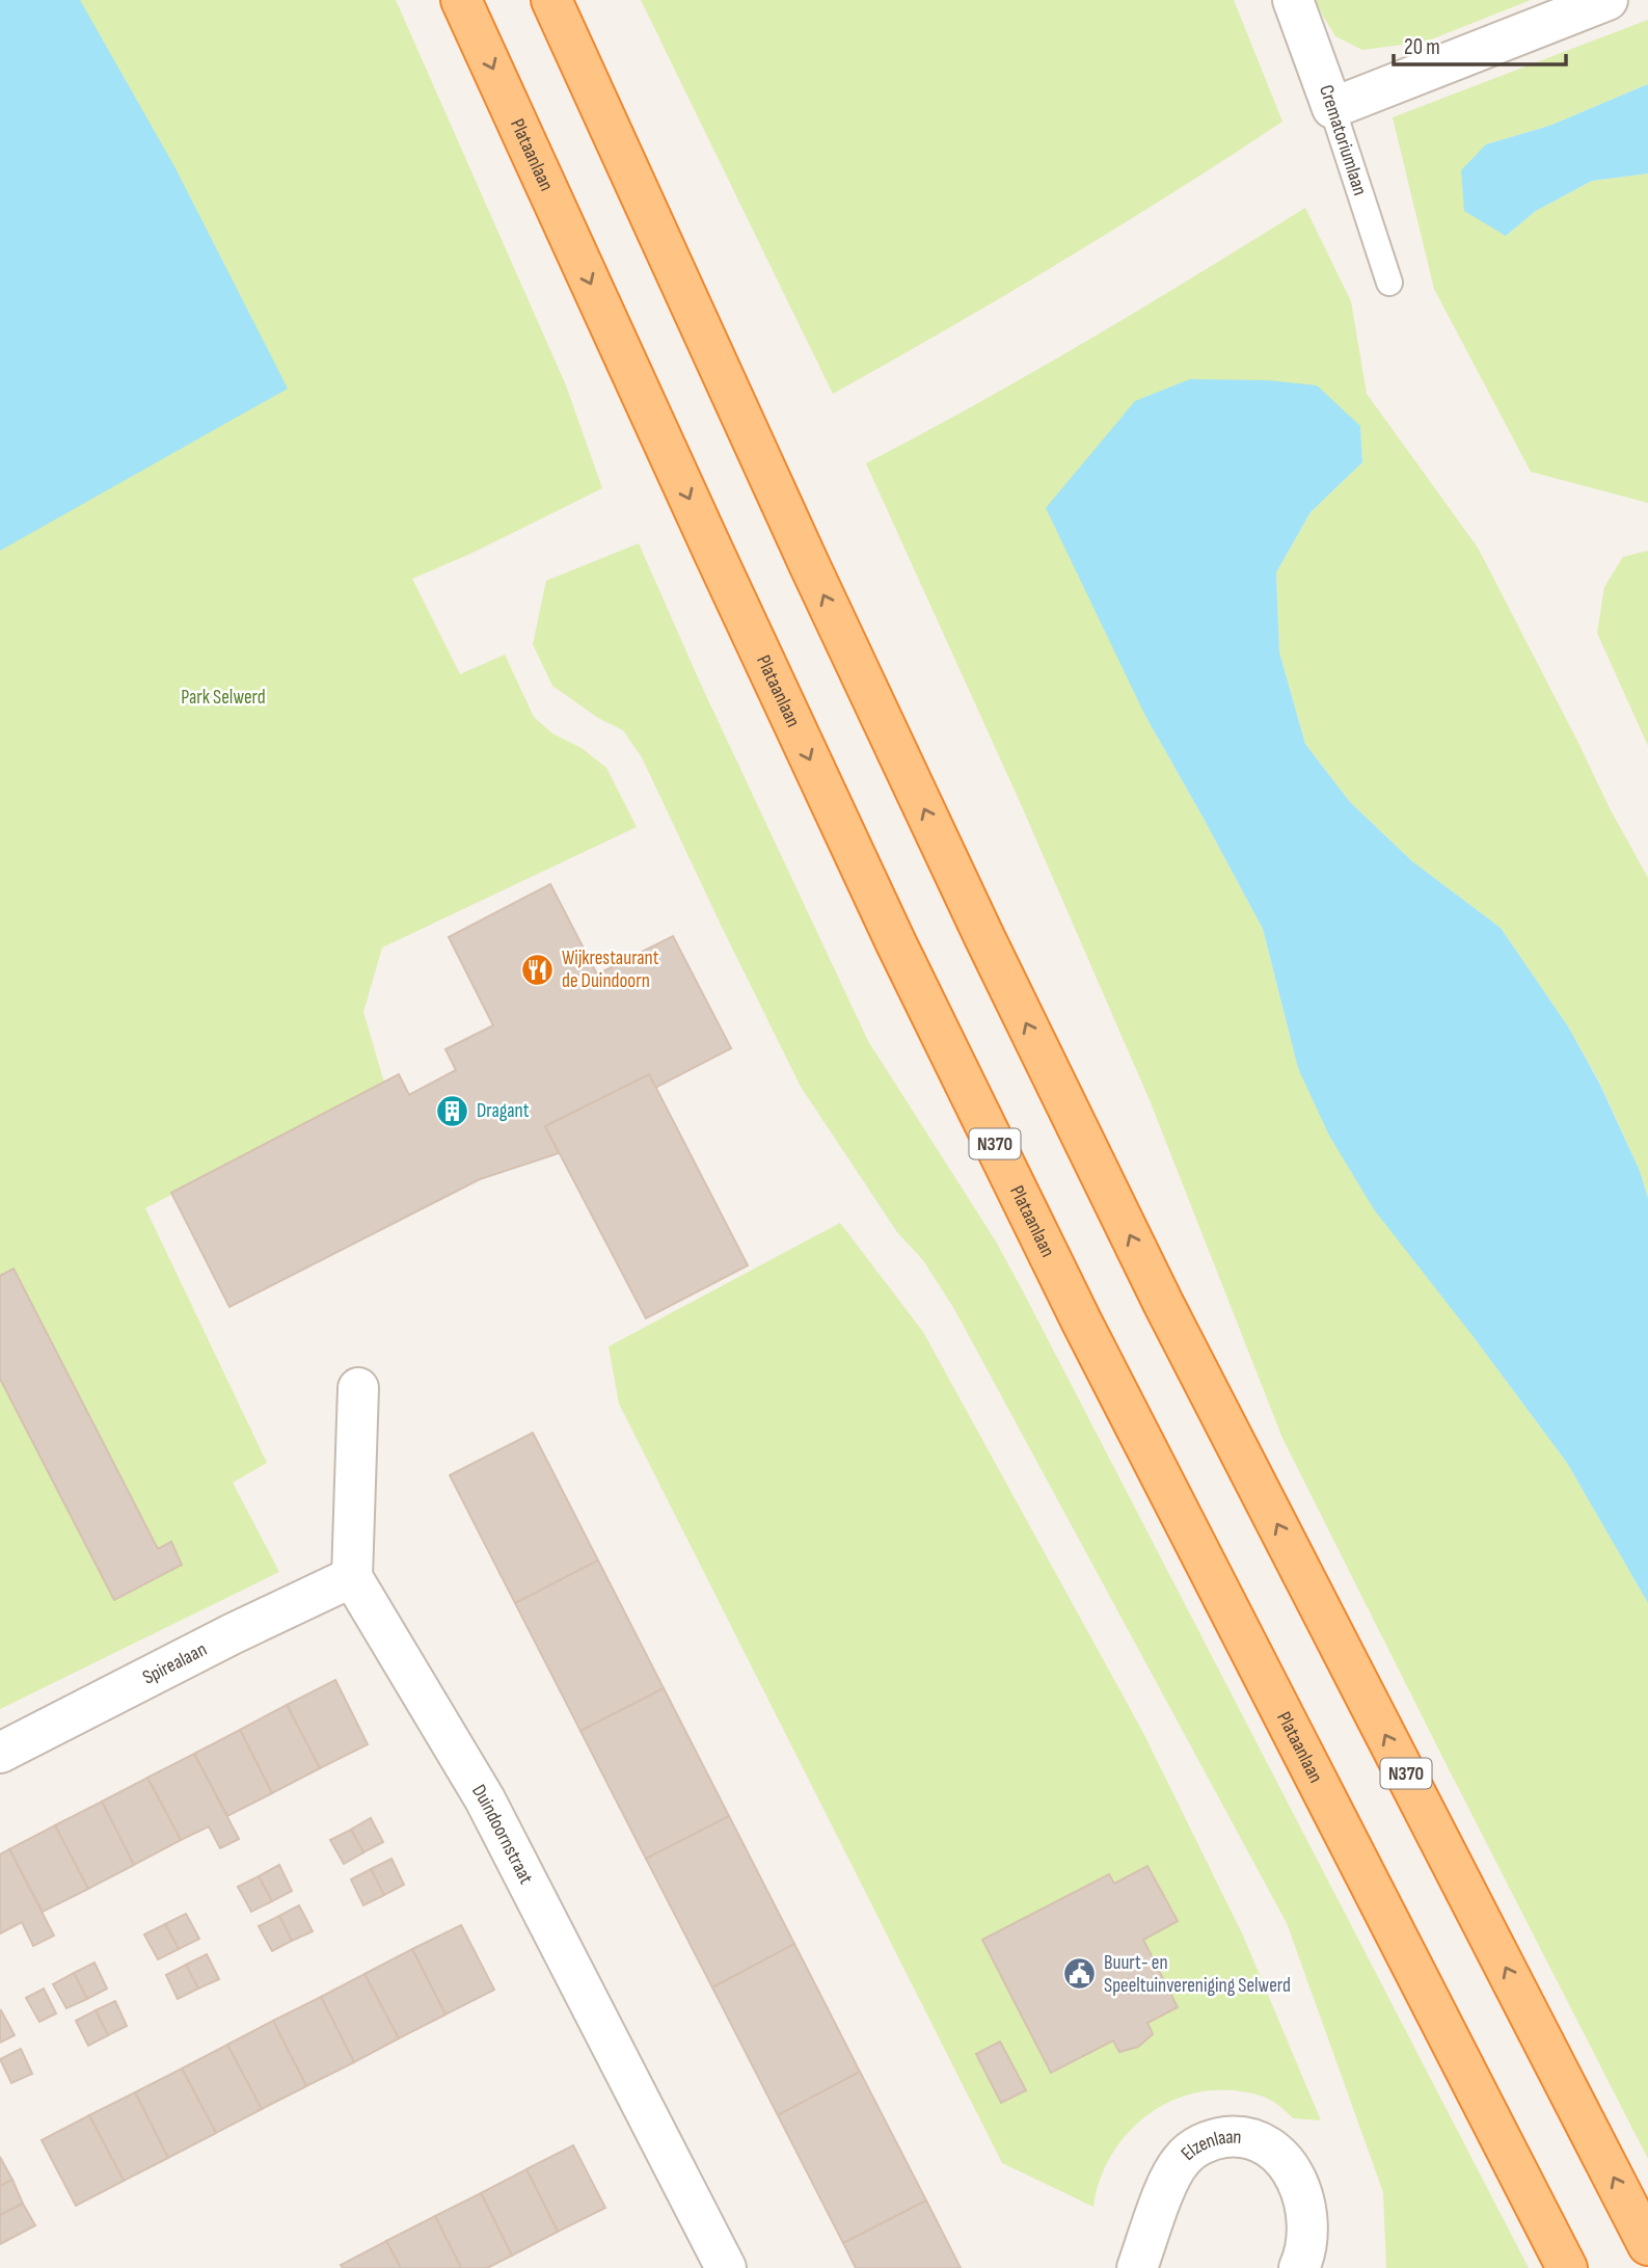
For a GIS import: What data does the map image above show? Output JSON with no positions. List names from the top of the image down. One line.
{"streets":{"highway":["Plataanlaan","N370"],"street":["Crematoriumlaan","Spirealaan","Duindoornstraat","Elzenlaan"]},"crossings":[["Spirealaan","Duindoornstraat"]],"parks":["Park Selwerd"],"places":{"restaurant":["Wijkrestaurant de Duindoorn"],"building":["Dragant"],"public building":["Buurt- en Speeltuinvereniging Selwerd"]},"scale_bar":"20 m"}
